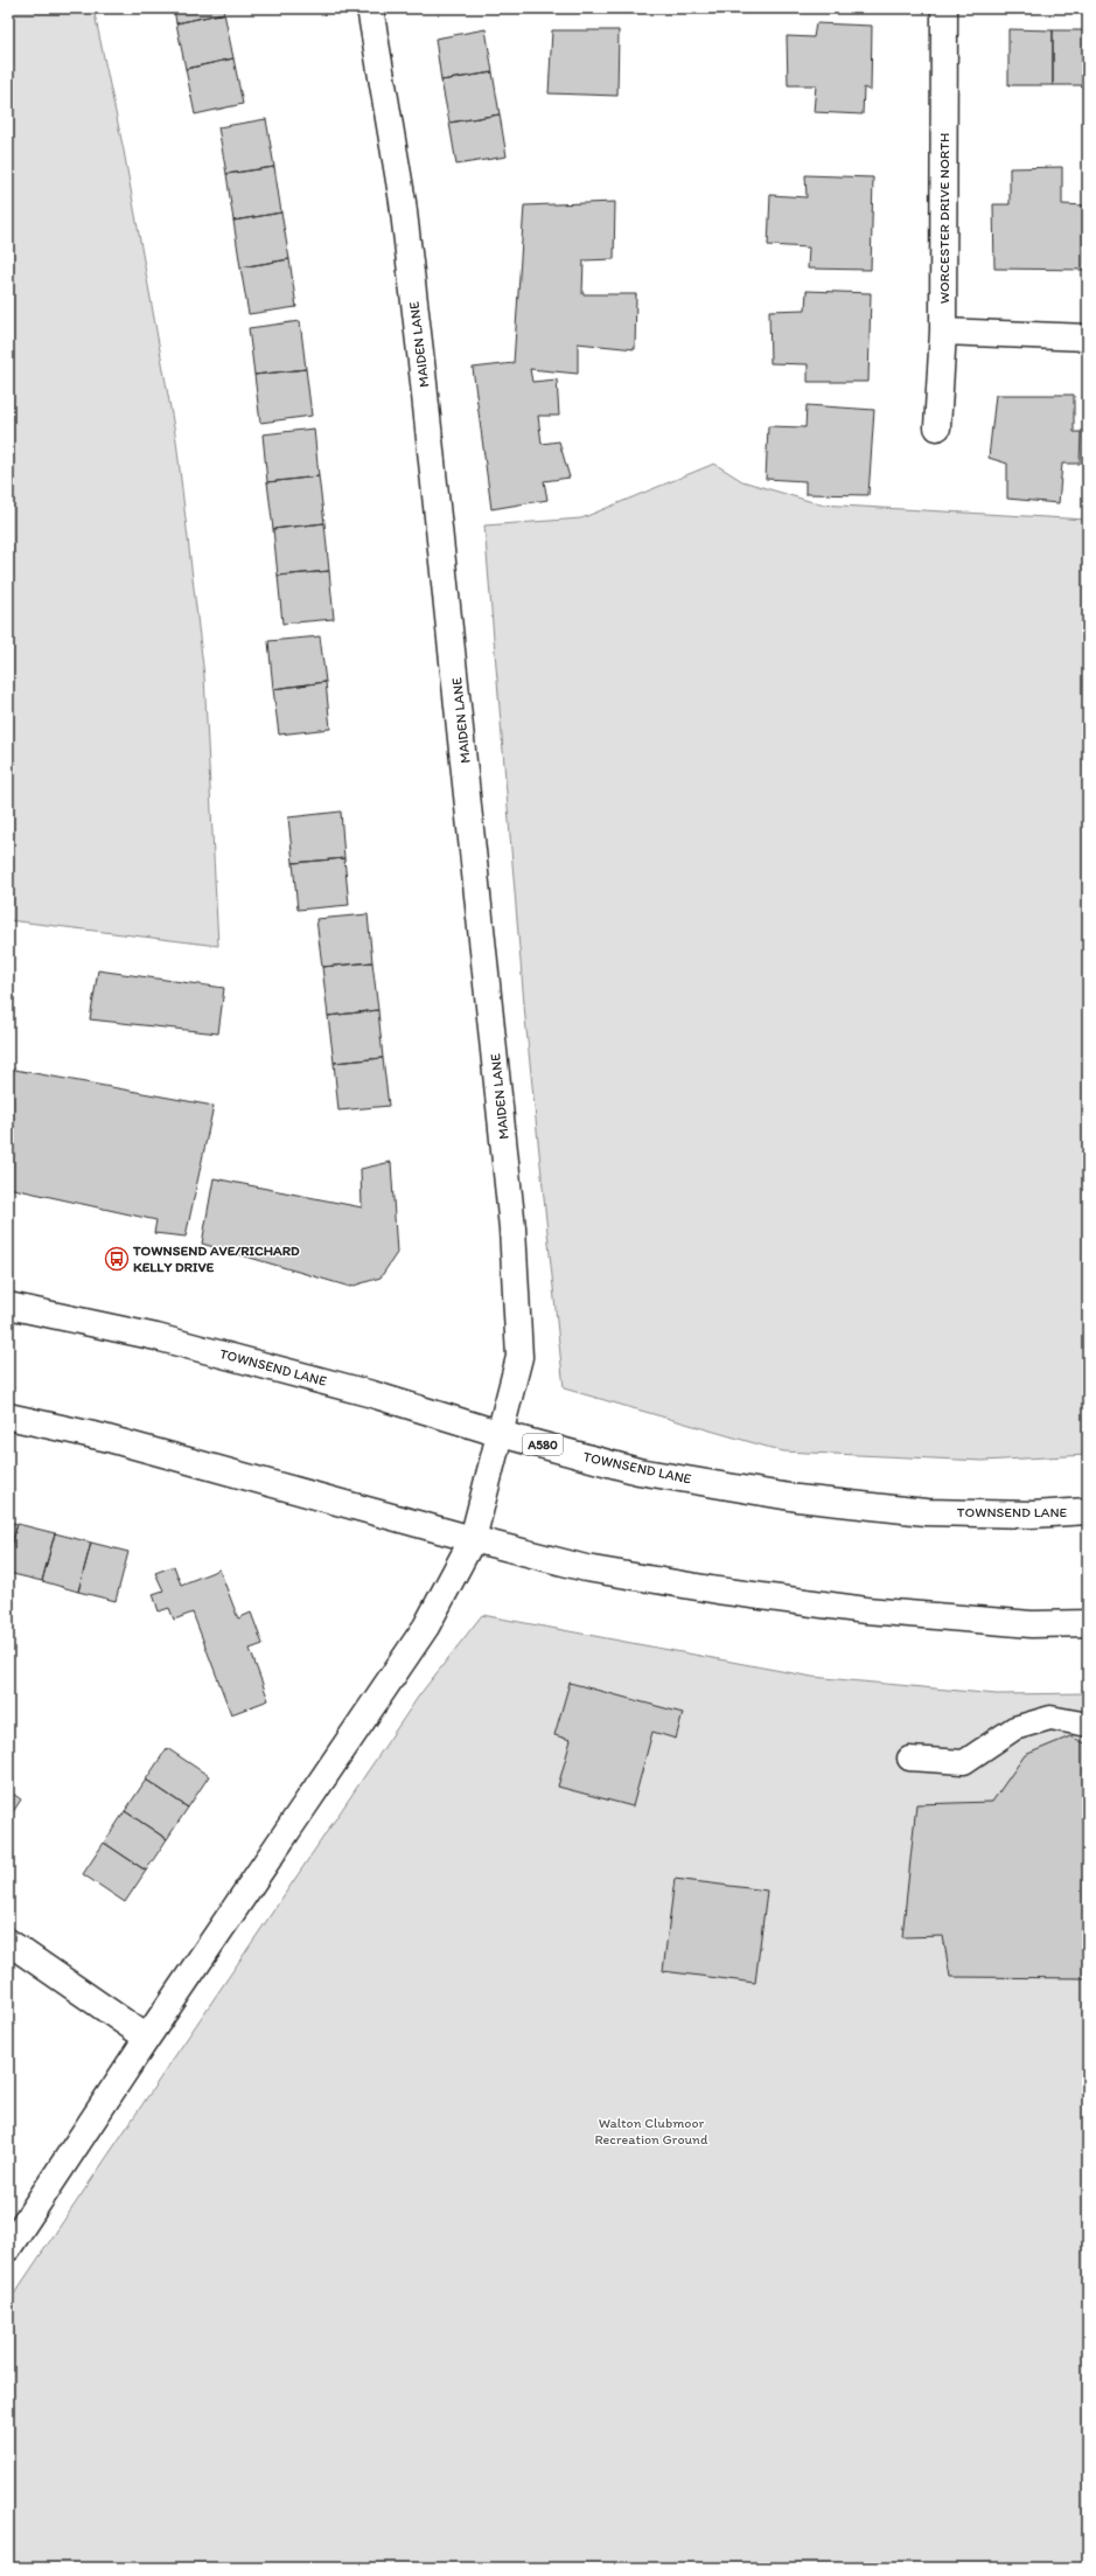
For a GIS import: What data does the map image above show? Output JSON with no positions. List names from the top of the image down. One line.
{"streets":{"street":["WORCESTER DRIVE NORTH","MAIDEN LANE","TOWNSEND LANE","A580"]},"crossings":[["MAIDEN LANE","TOWNSEND LANE"]],"parks":["Walton Clubmoor Recreation Ground"],"places":{"bus stop":["TOWNSEND AVE/RICHARD KELLY DRIVE"]}}
